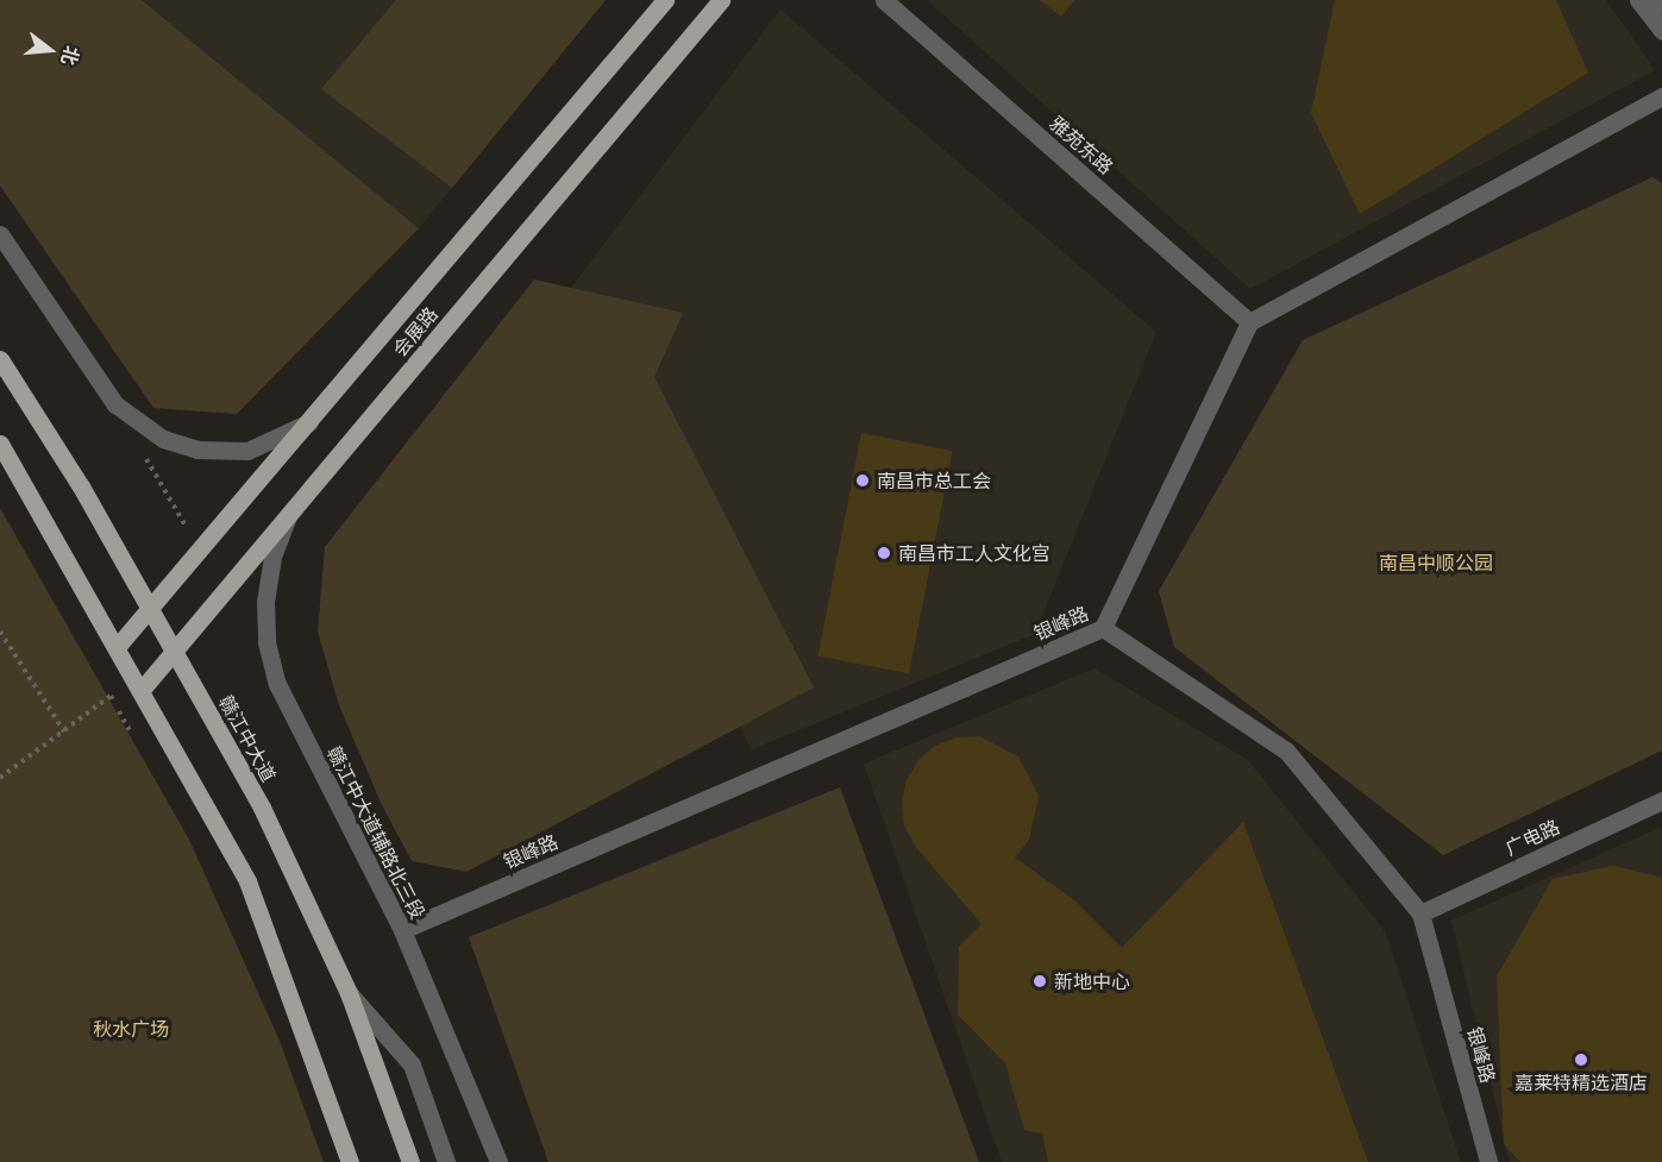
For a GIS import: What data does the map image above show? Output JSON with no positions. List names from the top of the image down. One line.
{"streets":{"main road":["会展路","赣江中大道"],"street":["雅苑东路","银峰路","赣江中大道辅路北三段","广电路"]},"crossings":[["会展路","赣江中大道"],["会展路","赣江中大道辅路北三段"],["银峰路","赣江中大道辅路北三段"],["银峰路","广电路"]],"parks":["南昌中顺公园","秋水广场"],"places":["南昌市总工会","南昌市工人文化宫","新地中心","嘉莱特精选酒店"],"north":"right"}
